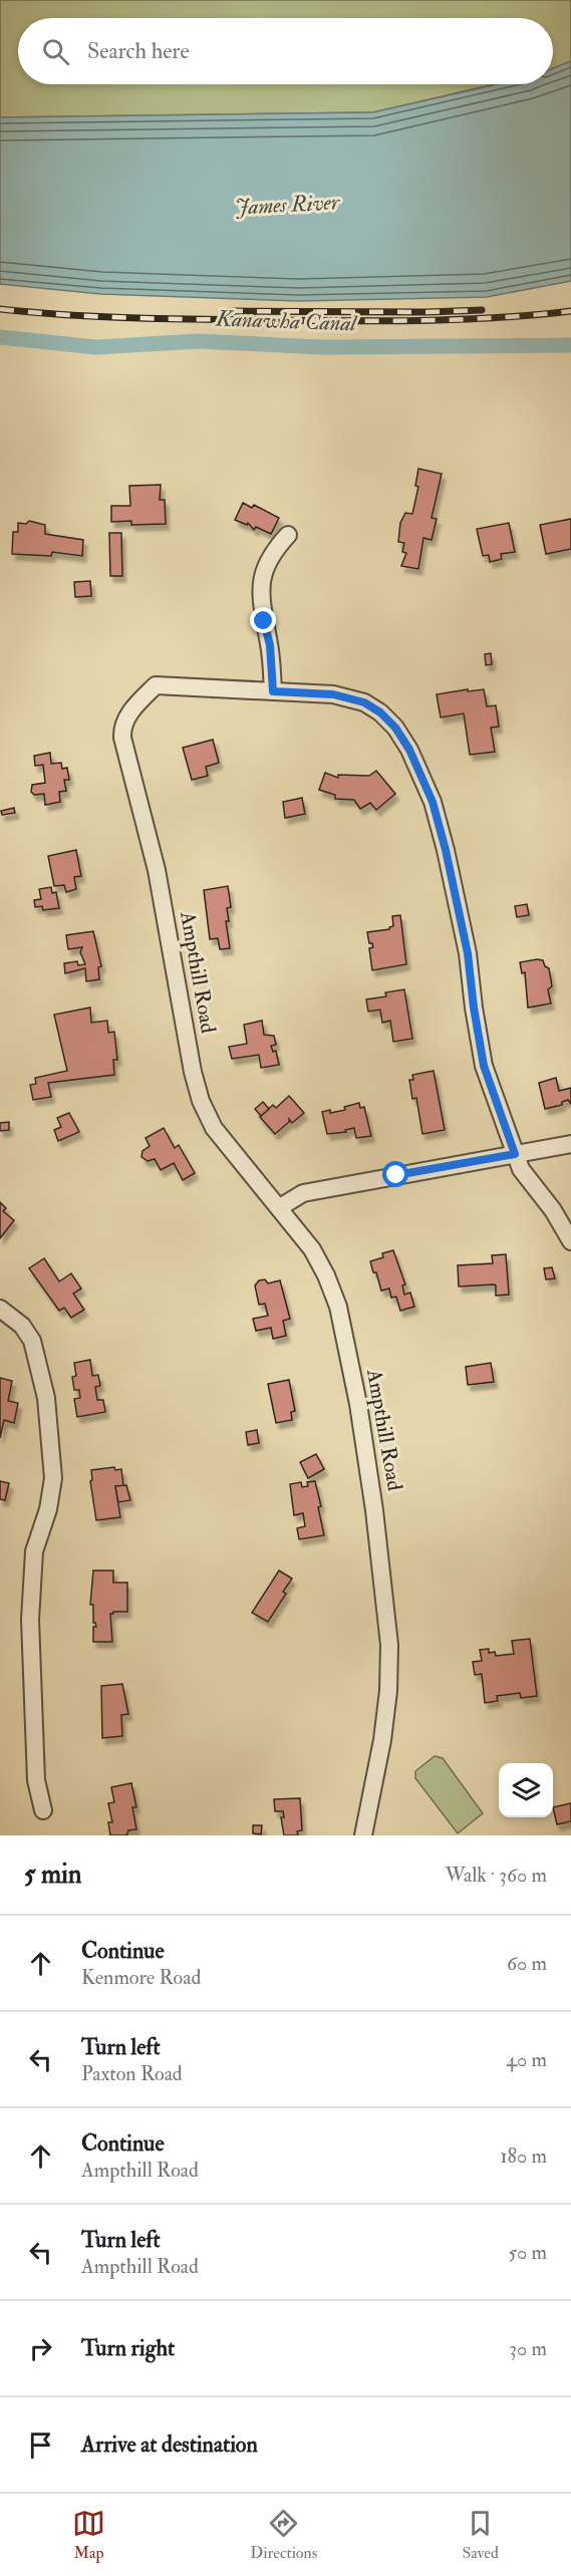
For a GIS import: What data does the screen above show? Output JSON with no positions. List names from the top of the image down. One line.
{"streets":{"street":["Ampthill Road"]},"water":["James River","Kanawha Canal"],"page":{"search":"Search here","heading":["5 min","Walk · 360 m"],"list":[["Continue","Kenmore Road","60 m"],["Turn left","Paxton Road","40 m"],["Continue","Ampthill Road","180 m"],["Turn left","Ampthill Road","50 m"],["Turn right","30 m"],"Arrive at destination"],"nav":["Map","Directions","Saved"]}}
